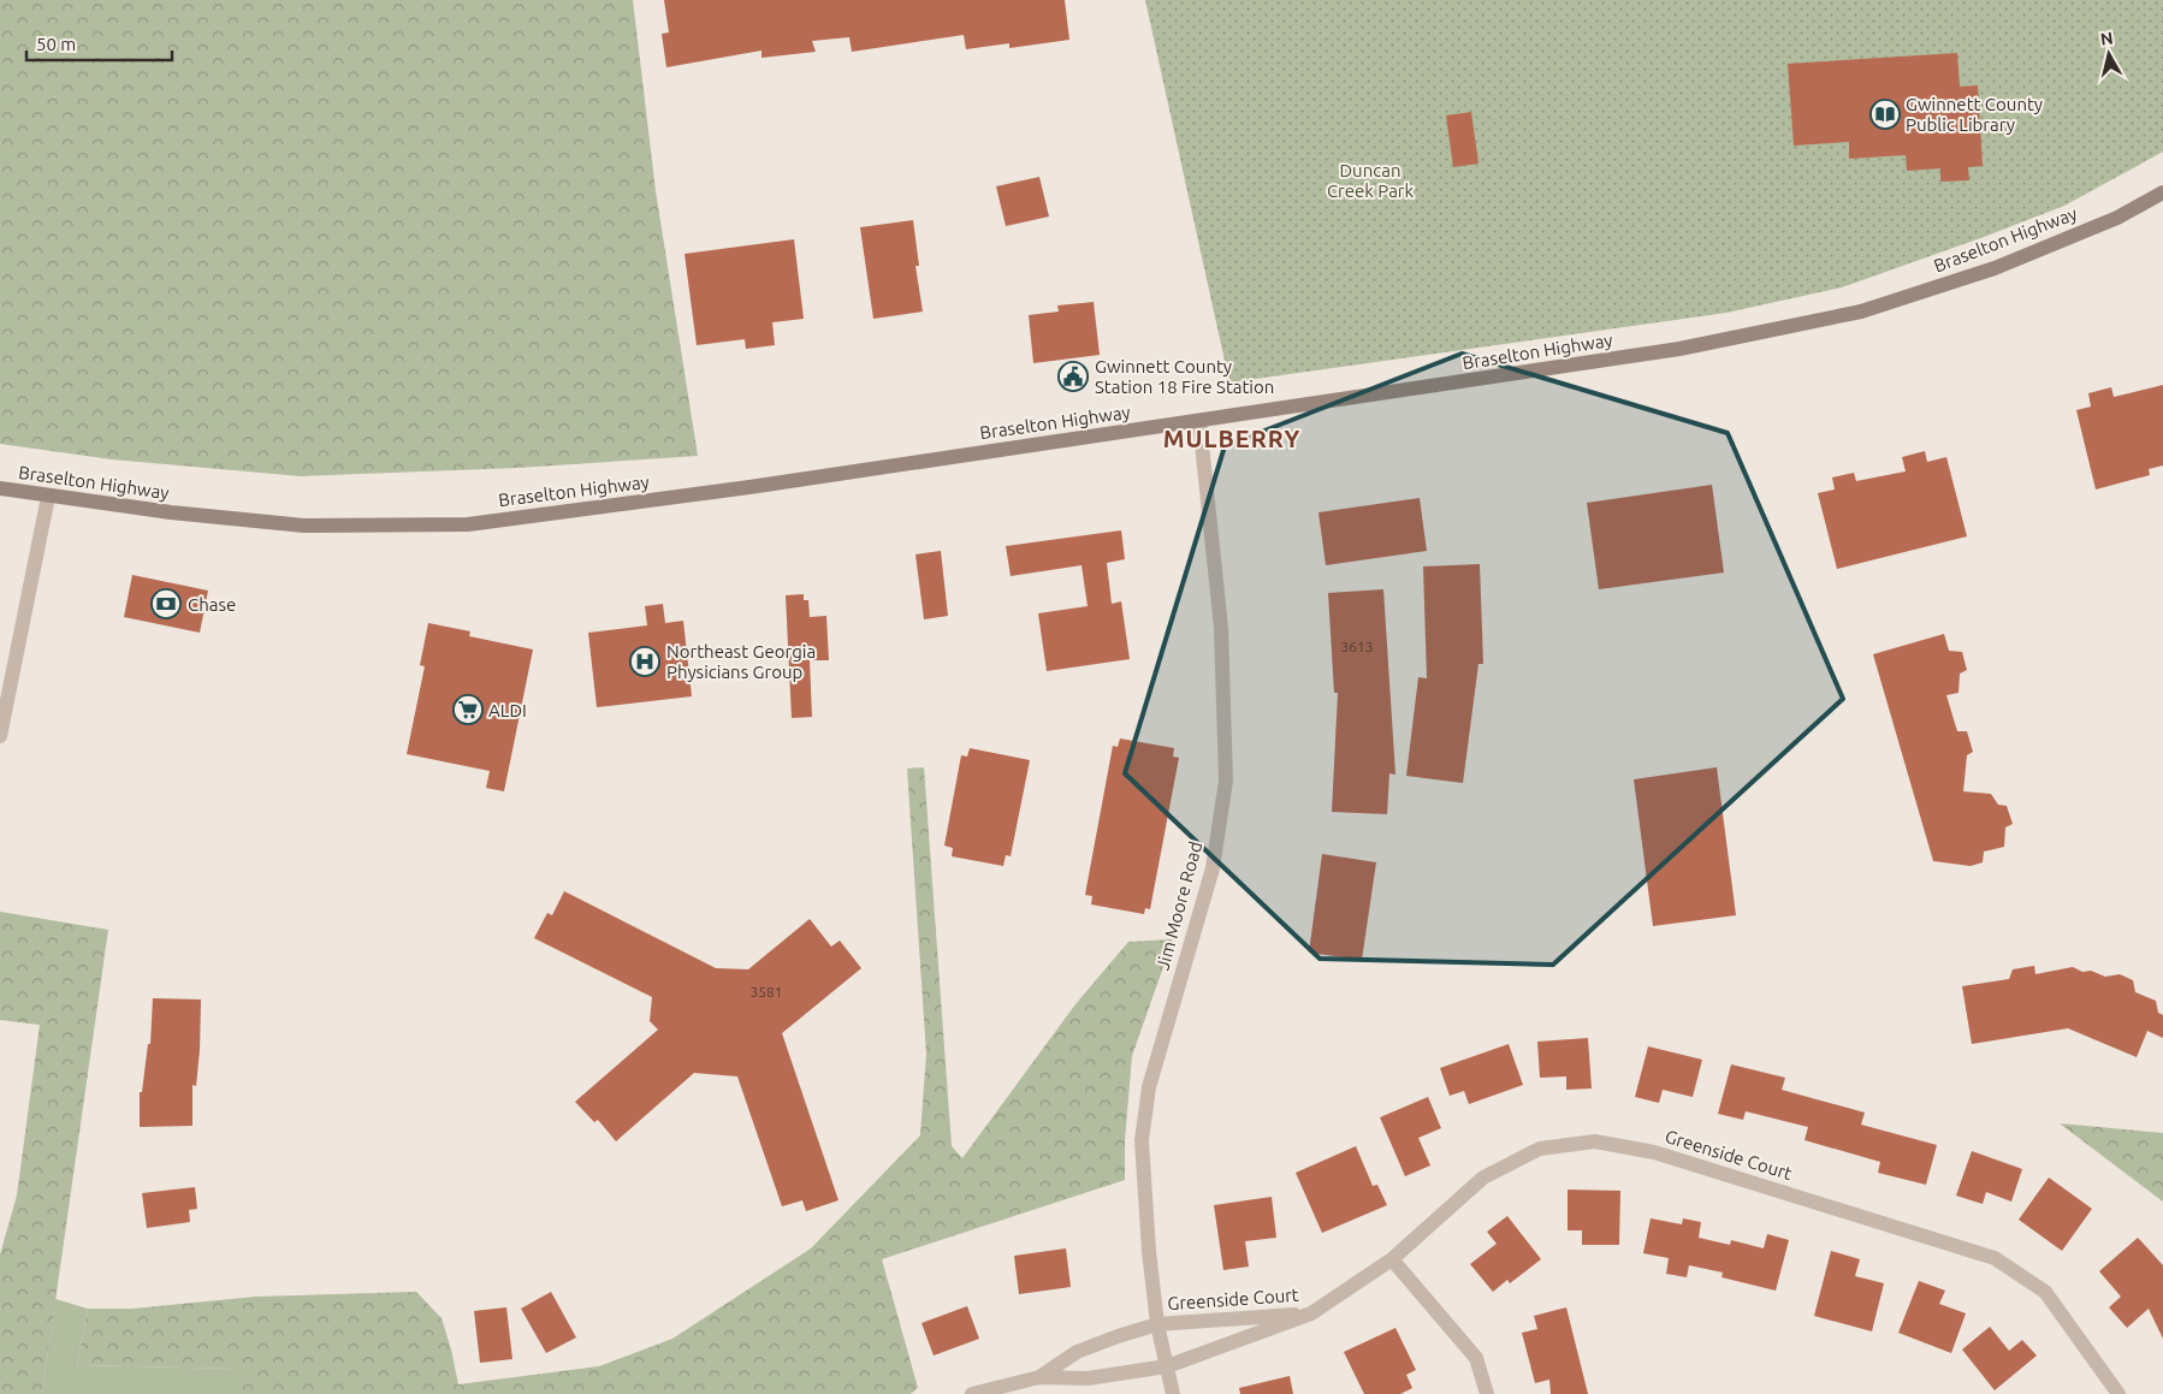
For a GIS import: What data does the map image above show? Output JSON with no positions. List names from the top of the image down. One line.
{"streets":{"main road":["Braselton Highway"],"street":["Jim Moore Road","Greenside Court"]},"crossings":[["Braselton Highway","Jim Moore Road"],["Jim Moore Road","Greenside Court"]],"districts":["MULBERRY"],"parks":["Duncan Creek Park"],"places":{"library":["Gwinnett County Public Library"],"public building":["Gwinnett County Station 18 Fire Station"],"bank":["Chase"],"hospital":["Northeast Georgia Physicians Group"],"supermarket":["ALDI"]},"house_numbers":["3613","3581"],"scale_bar":"50 m","north":"top"}
